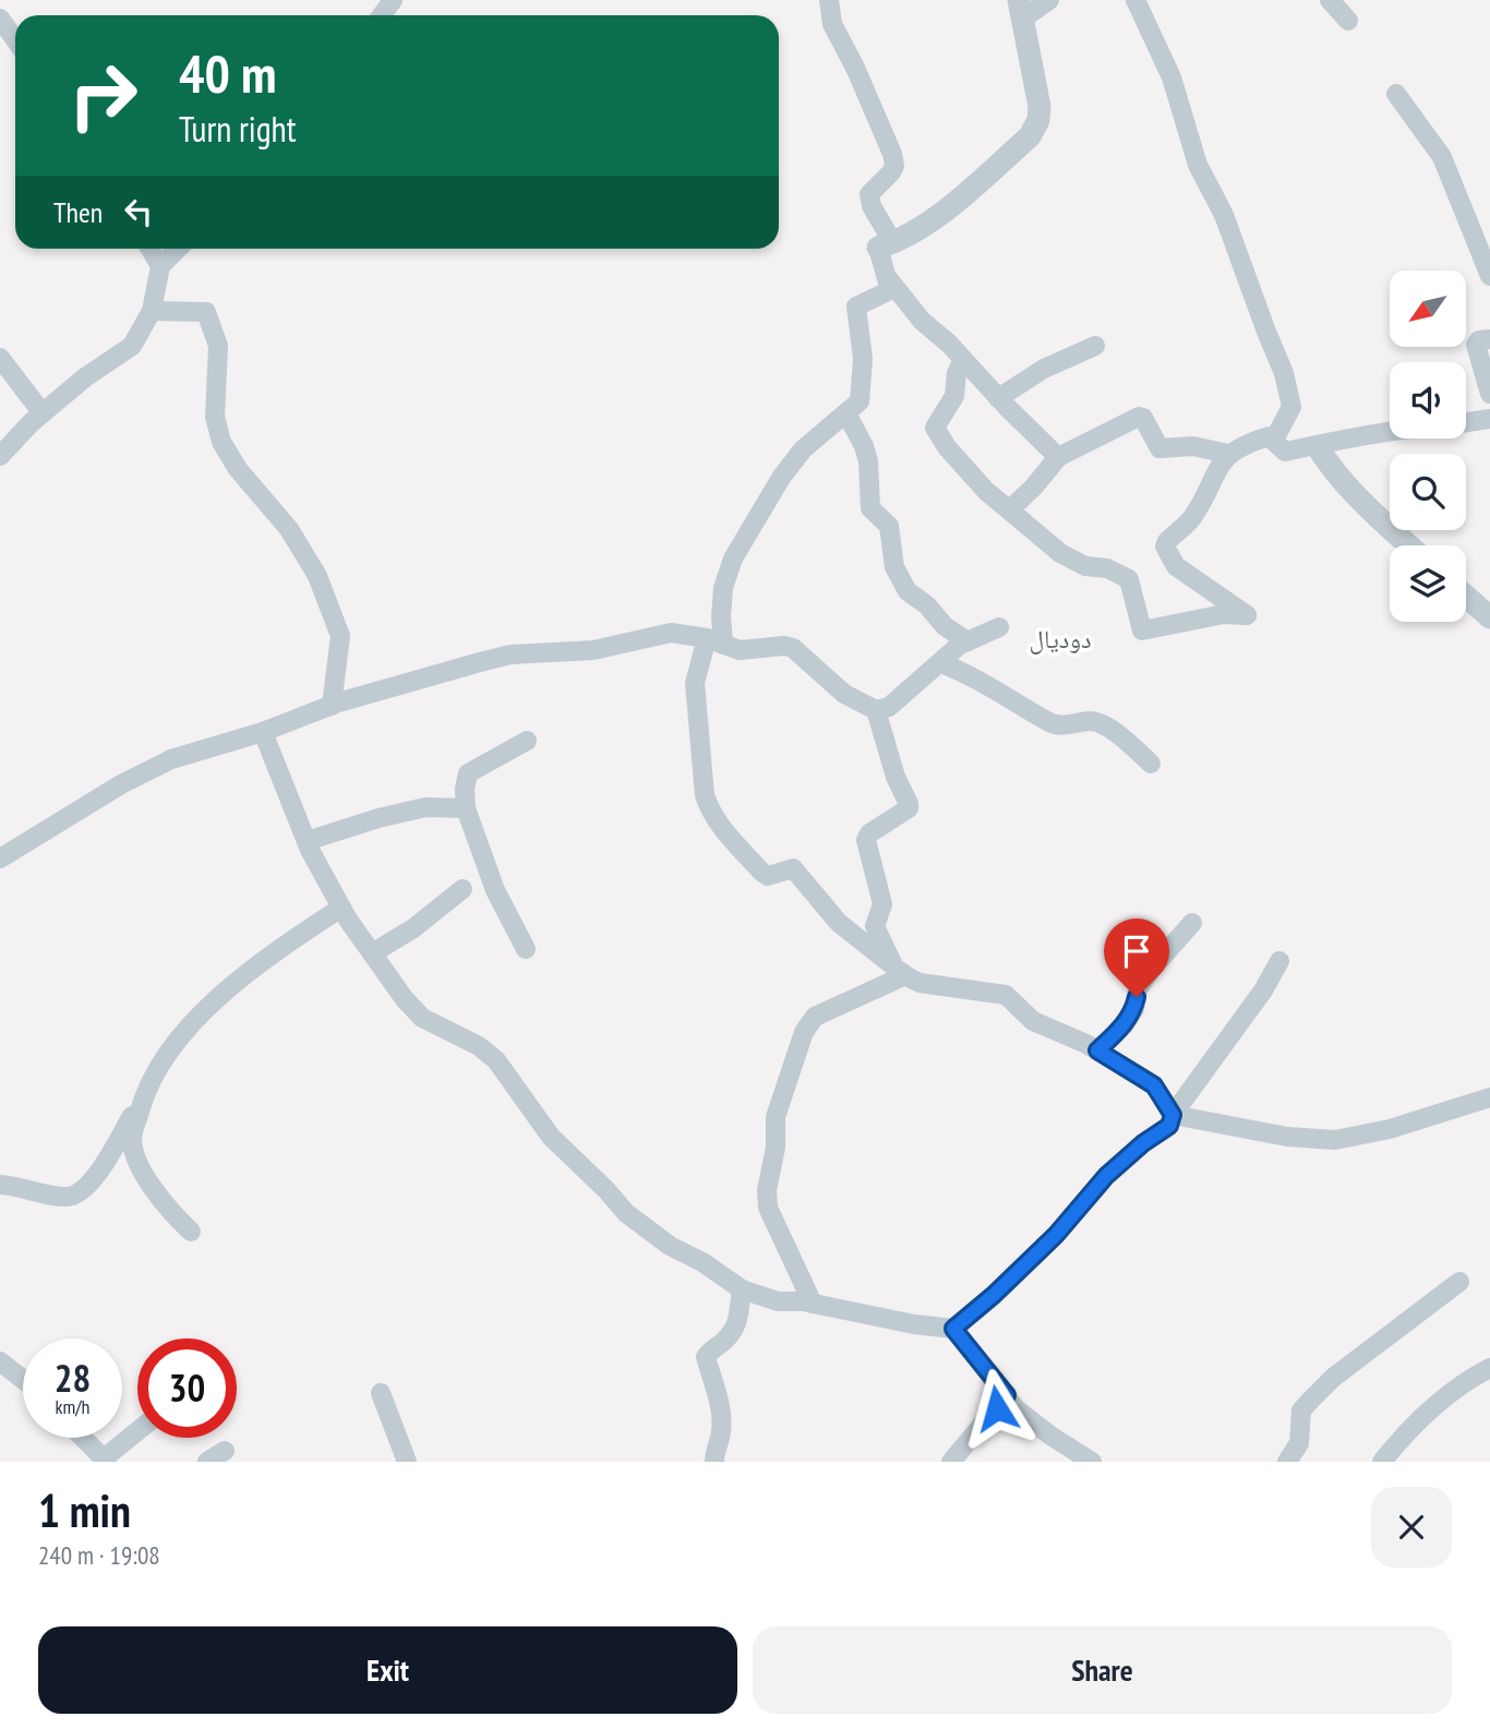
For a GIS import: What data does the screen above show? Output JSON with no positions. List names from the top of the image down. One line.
{"districts":["دودیال"],"north":"bottom left","page":{"turn":["40 m","Turn right"],"then":"Then","speed":"28 km/h","limit":"30","heading":["1 min","240 m · 19:08"],"buttons":["Exit","Share"]}}
